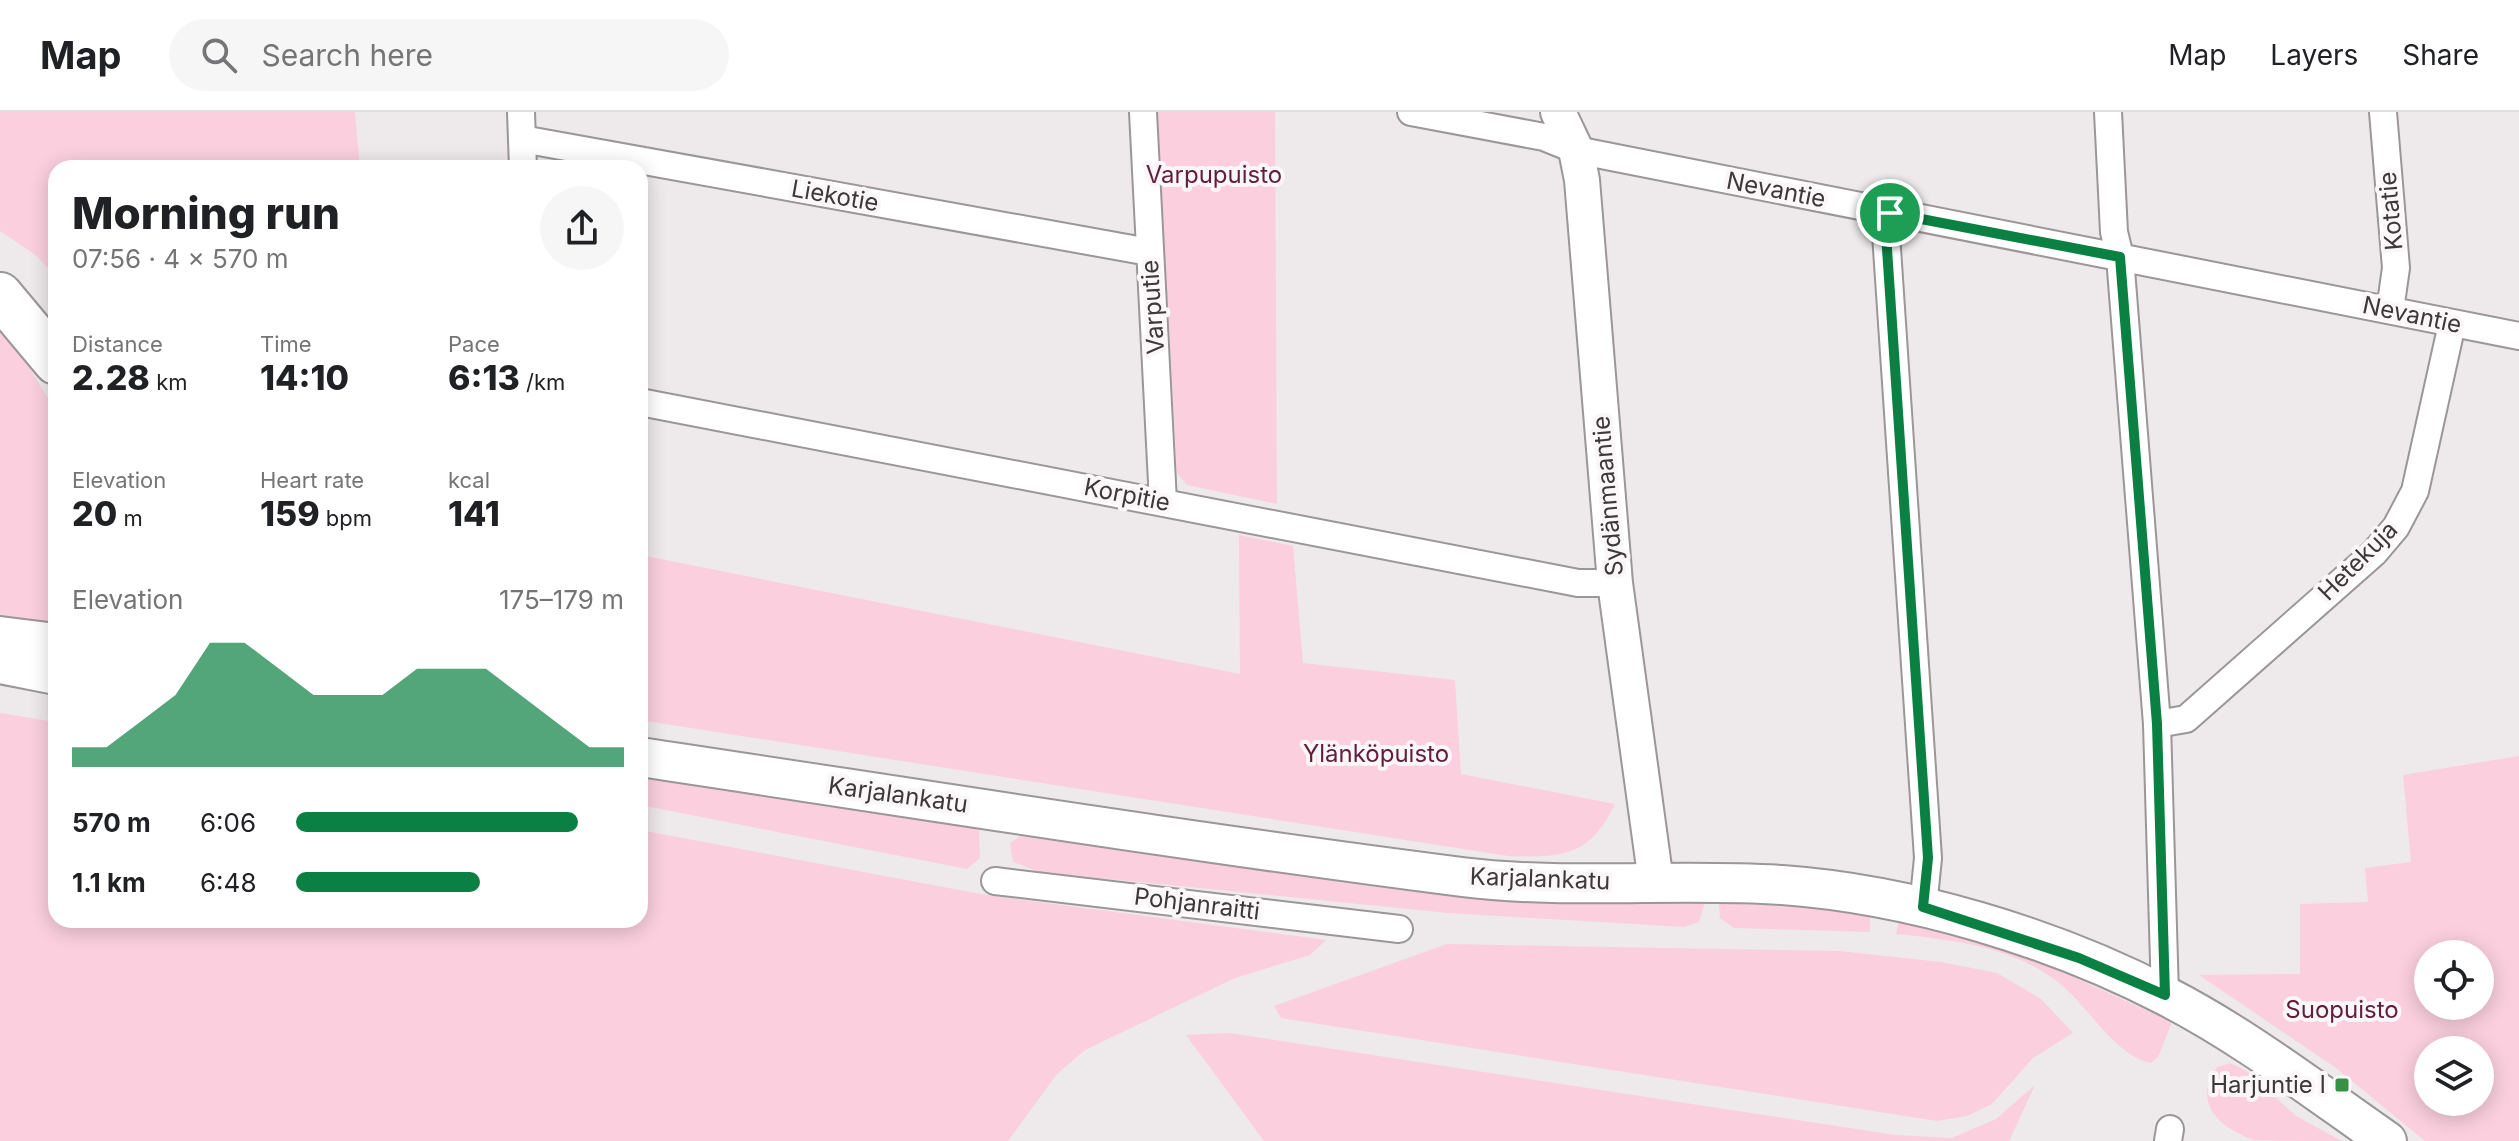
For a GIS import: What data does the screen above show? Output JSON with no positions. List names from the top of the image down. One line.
{"streets":{"main road":["Karjalankatu"],"street":["Nevantie","Liekotie","Kotatie","Varputie","Korpitie","Sydänmaantie","Hetekuja","Pohjanraitti"]},"crossings":[["Nevantie","Kotatie"],["Nevantie","Sydänmaantie"],["Nevantie","Hetekuja"],["Liekotie","Varputie"],["Varputie","Korpitie"],["Korpitie","Sydänmaantie"],["Sydänmaantie","Karjalankatu"]],"parks":["Varpupuisto","Ylänköpuisto","Suopuisto"],"places":{"transit":["Harjuntie I"]},"page":{"header":"Map","search":"Search here","nav":["Map","Layers","Share"],"heading":["Morning run","07:56 · 4 × 570 m"],"stats":[["Distance","2.28 km"],["Time","14:10"],["Pace","6:13 /km"],["Elevation","20 m"],["Heart rate","159 bpm"],["kcal","141"]],"chart":["Elevation","175–179 m"],"list":[{"name":"570 m","note":"6:06"},{"name":"1.1 km","note":"6:48"}]}}
